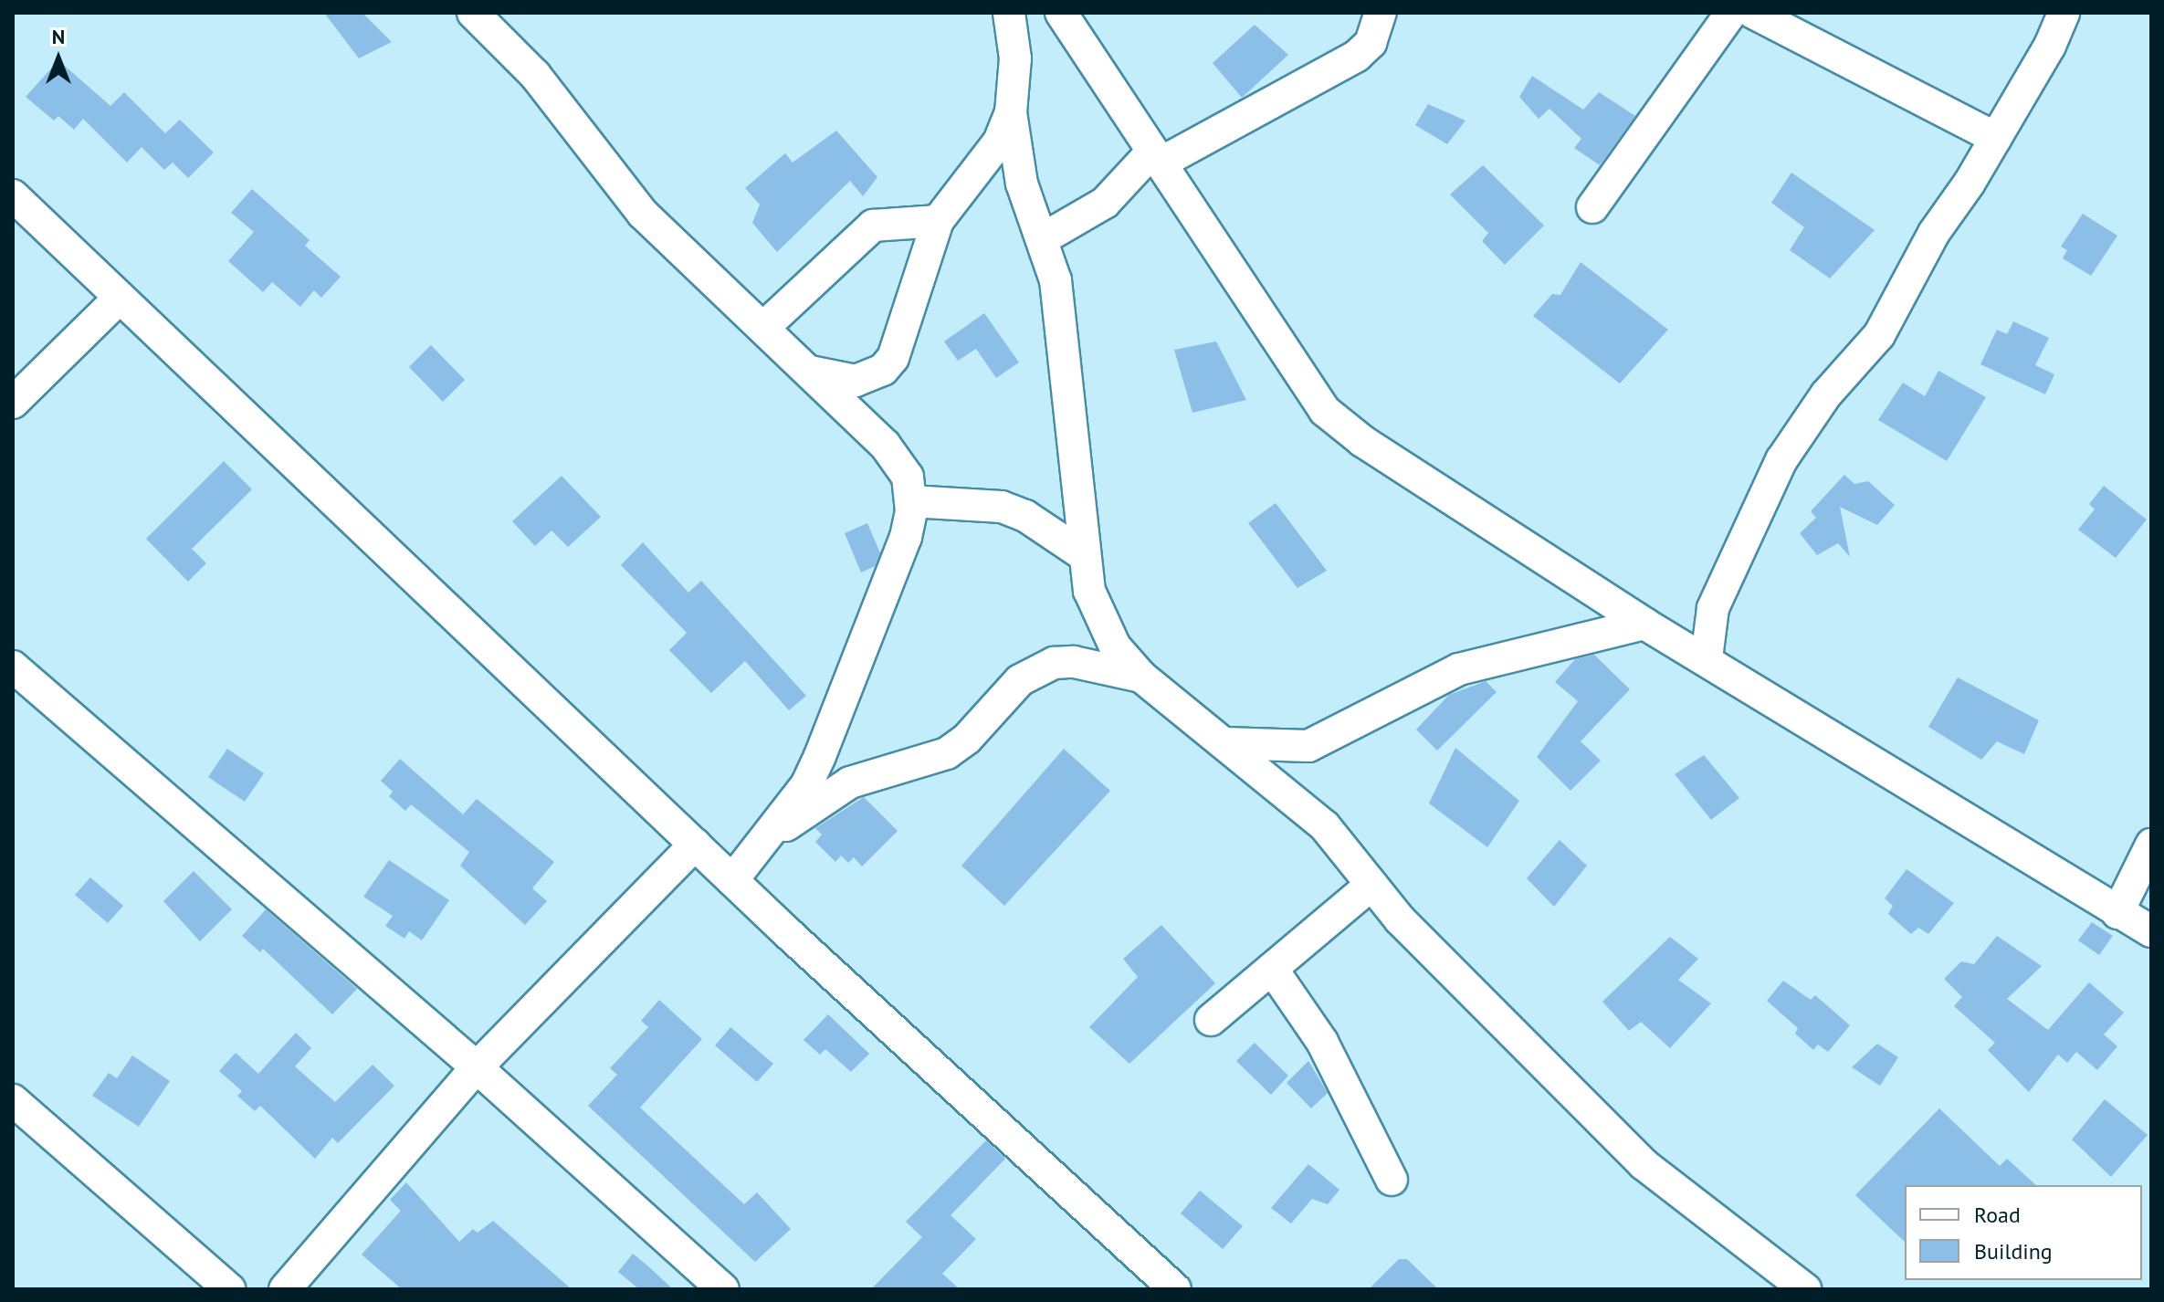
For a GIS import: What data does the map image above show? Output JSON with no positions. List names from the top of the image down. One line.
{"legend":["Road","Building"],"north":"top"}
